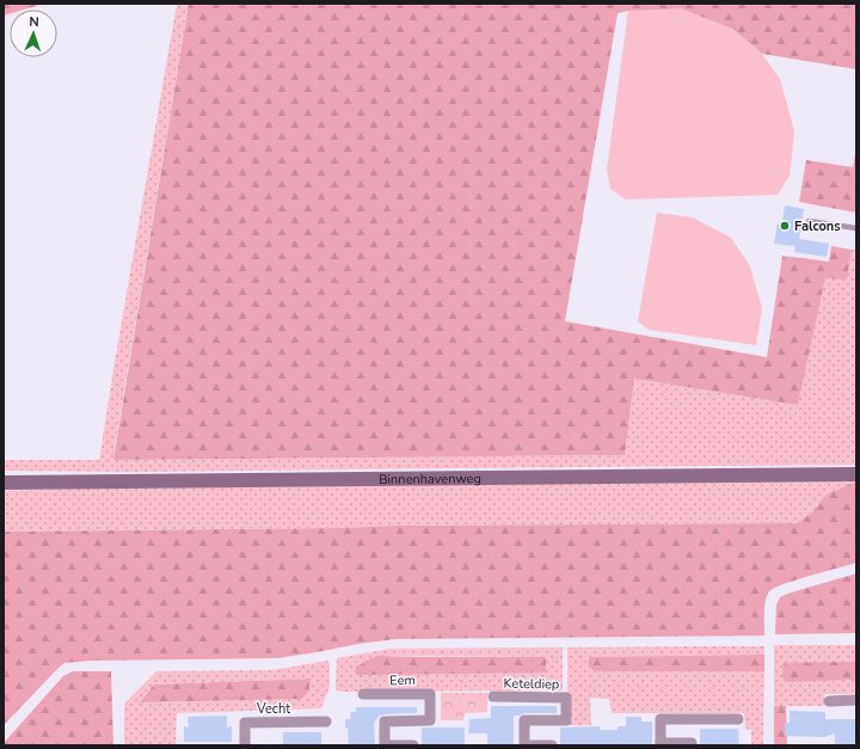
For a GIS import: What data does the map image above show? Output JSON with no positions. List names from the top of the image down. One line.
{"streets":{"street":["Binnenhavenweg","Eem","Keteldiep","Vecht"]},"places":["Falcons"],"north":"top"}
